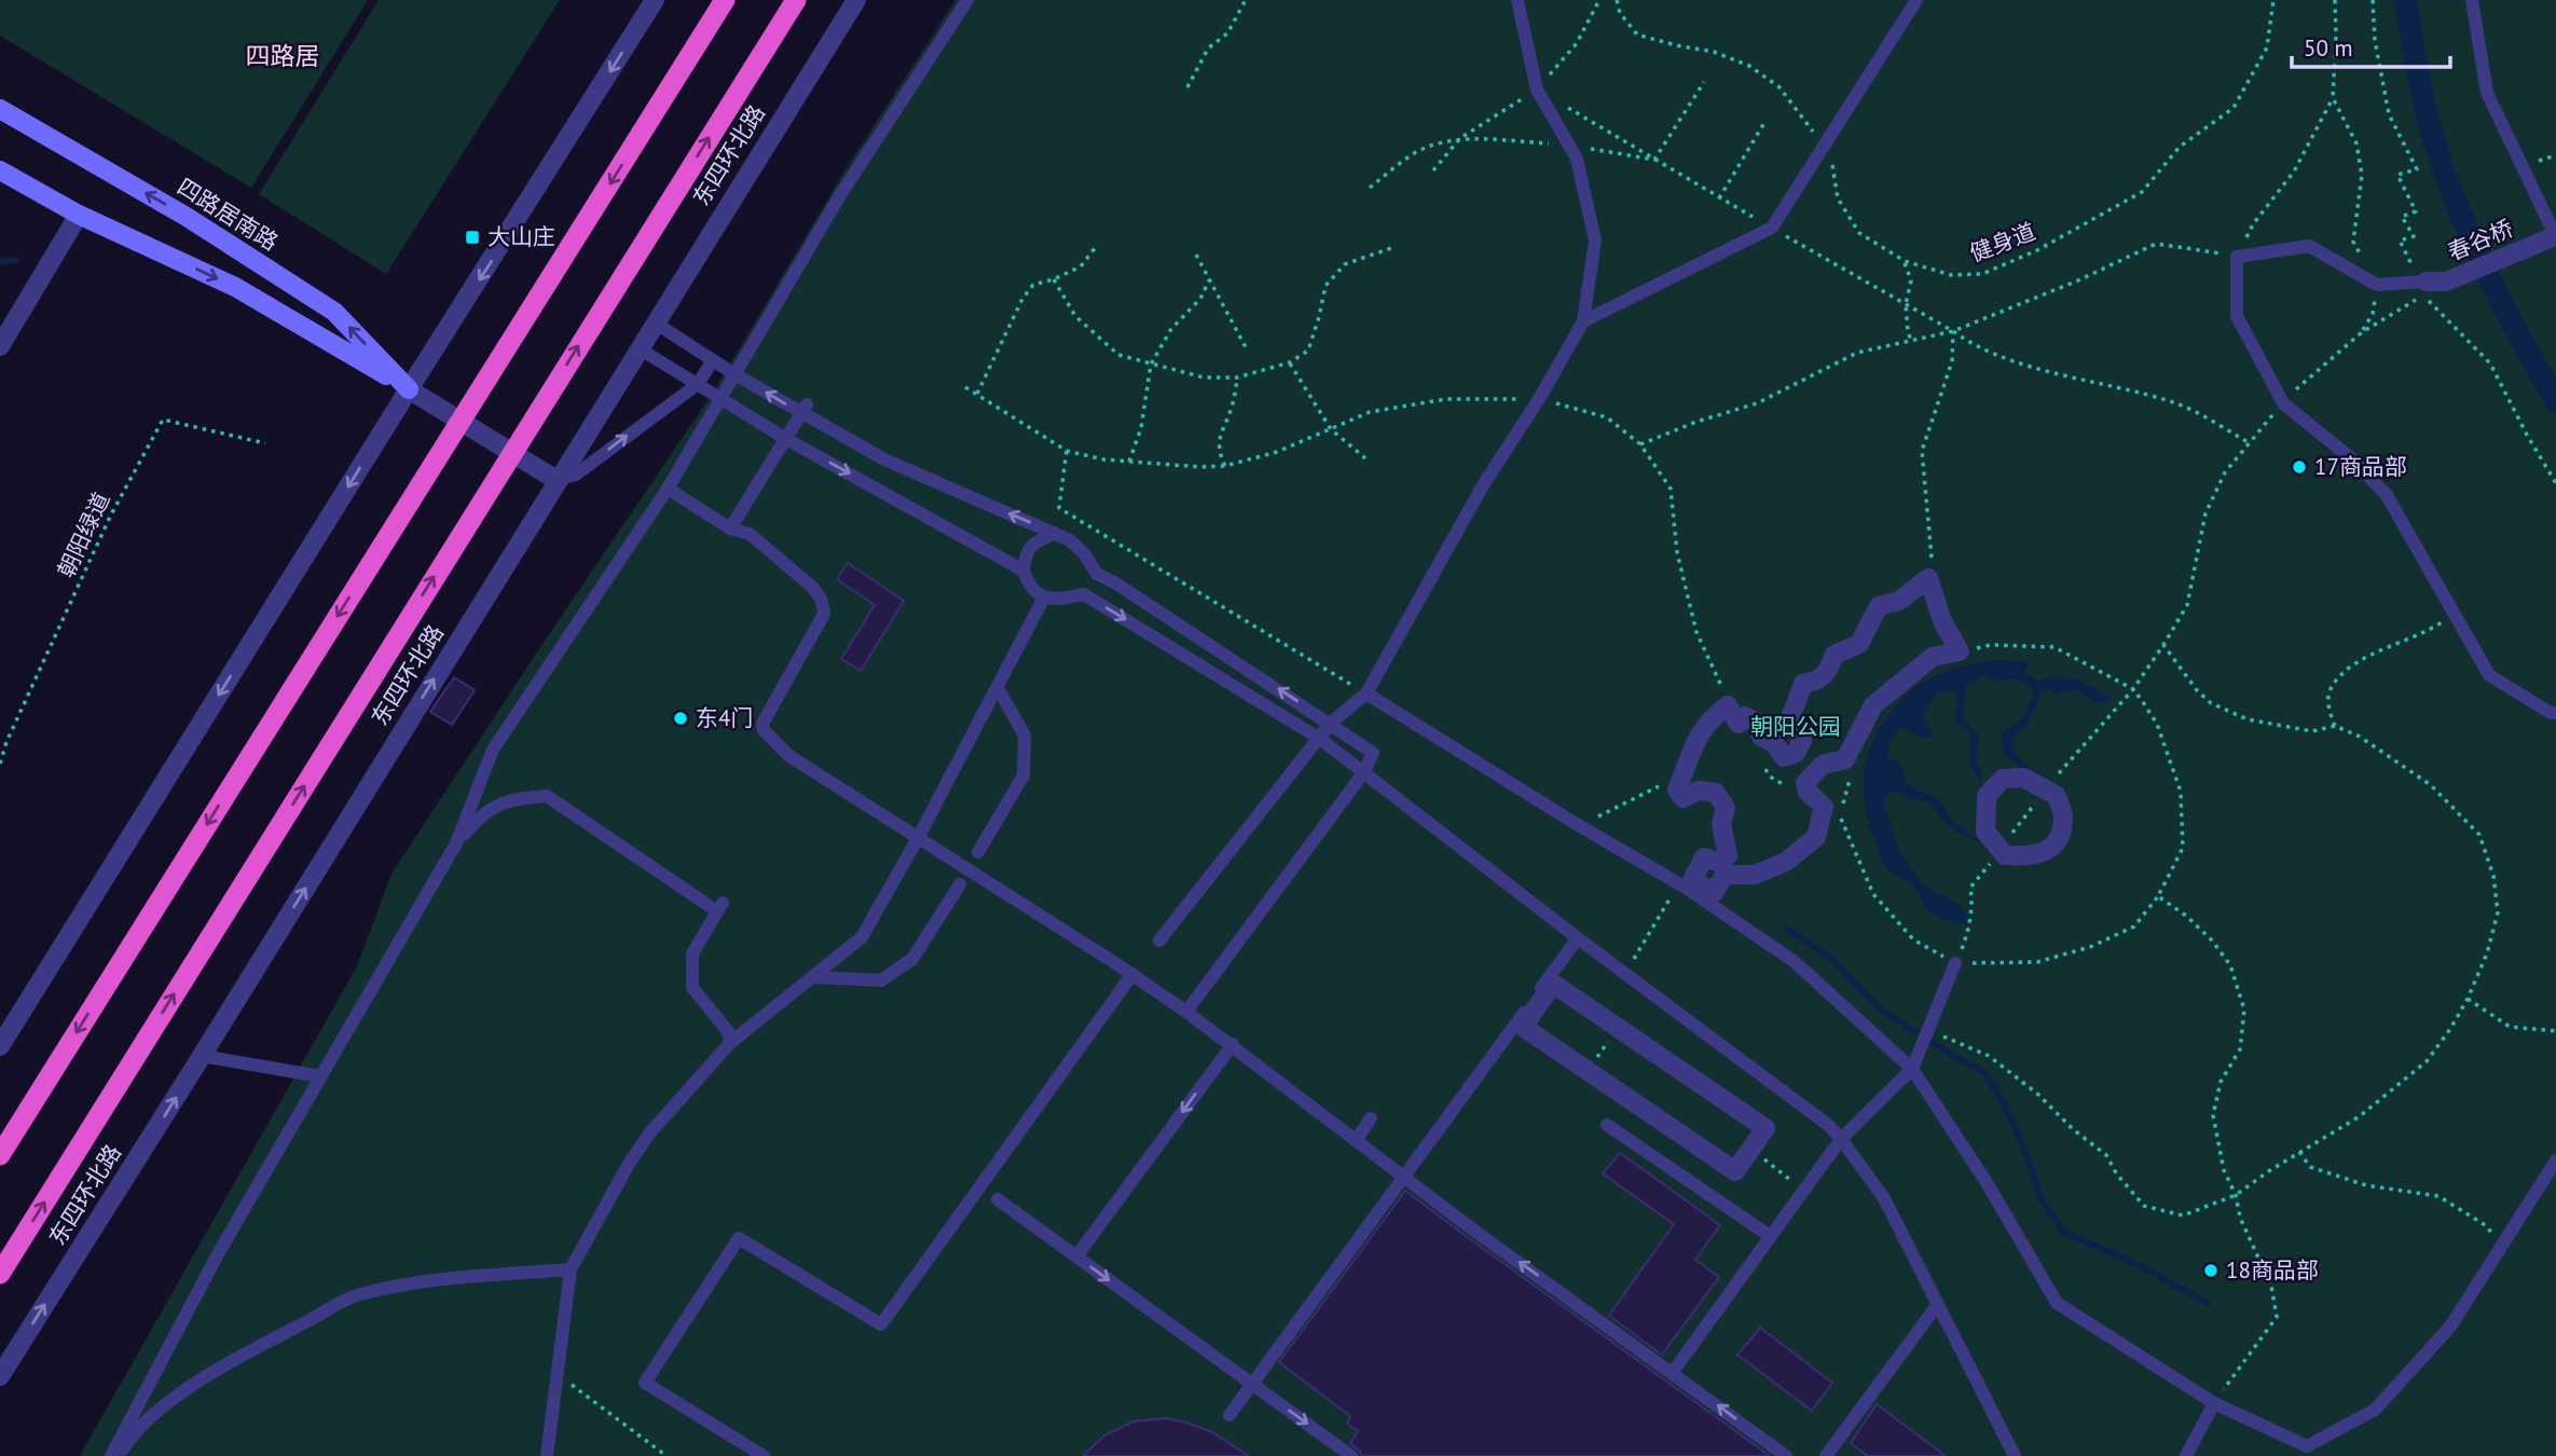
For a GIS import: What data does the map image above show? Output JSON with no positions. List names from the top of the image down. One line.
{"streets":{"highway":["东四环北路"],"main road":["四路居南路"],"street":["春谷桥"],"path":["健身道","朝阳绿道"]},"districts":["四路居"],"parks":["朝阳公园"],"places":{"transit":["大山庄"],"other":["17商品部","东4门","18商品部"]},"scale_bar":"50 m"}
